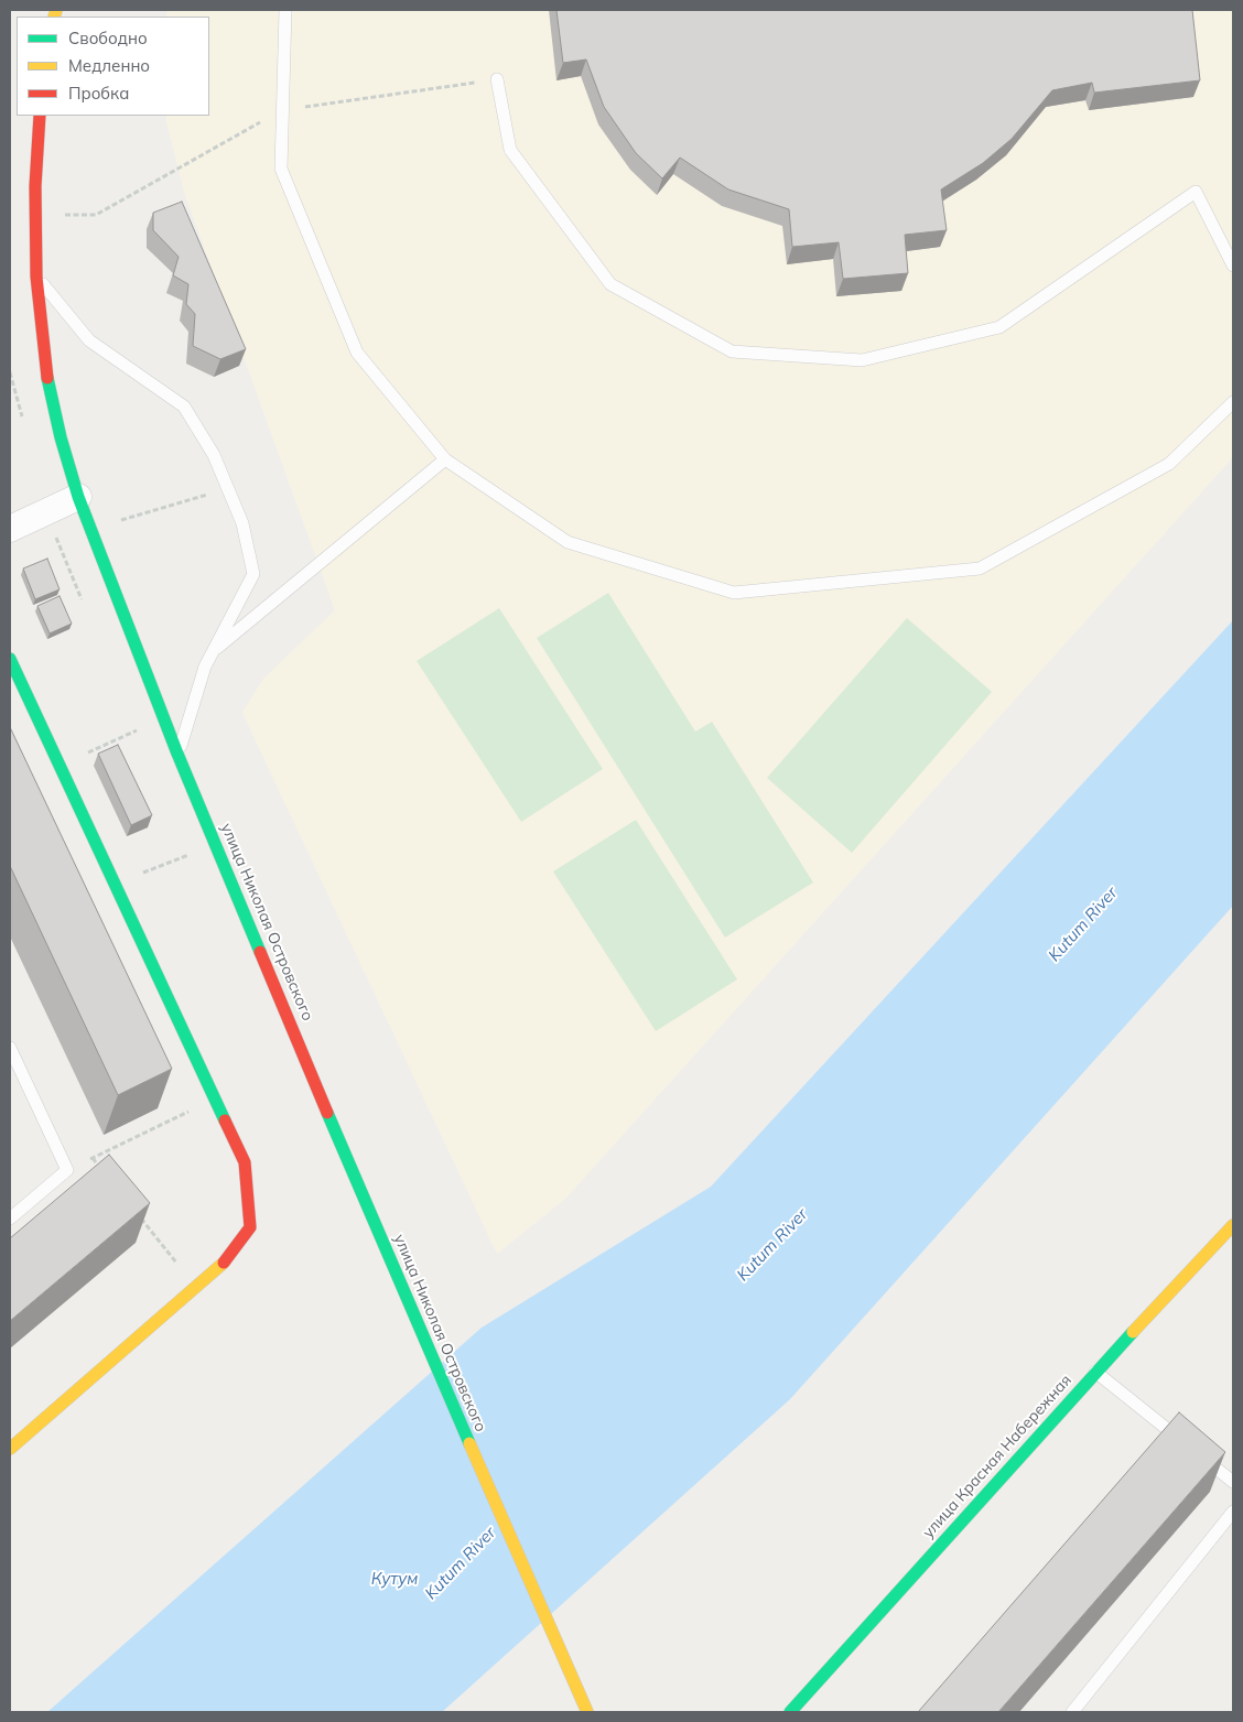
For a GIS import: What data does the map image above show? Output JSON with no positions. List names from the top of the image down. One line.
{"streets":{"main road":["улица Николая Островского","улица Красная Набережная"]},"water":["Kutum River","Кутум"],"legend":["Свободно","Медленно","Пробка"]}
